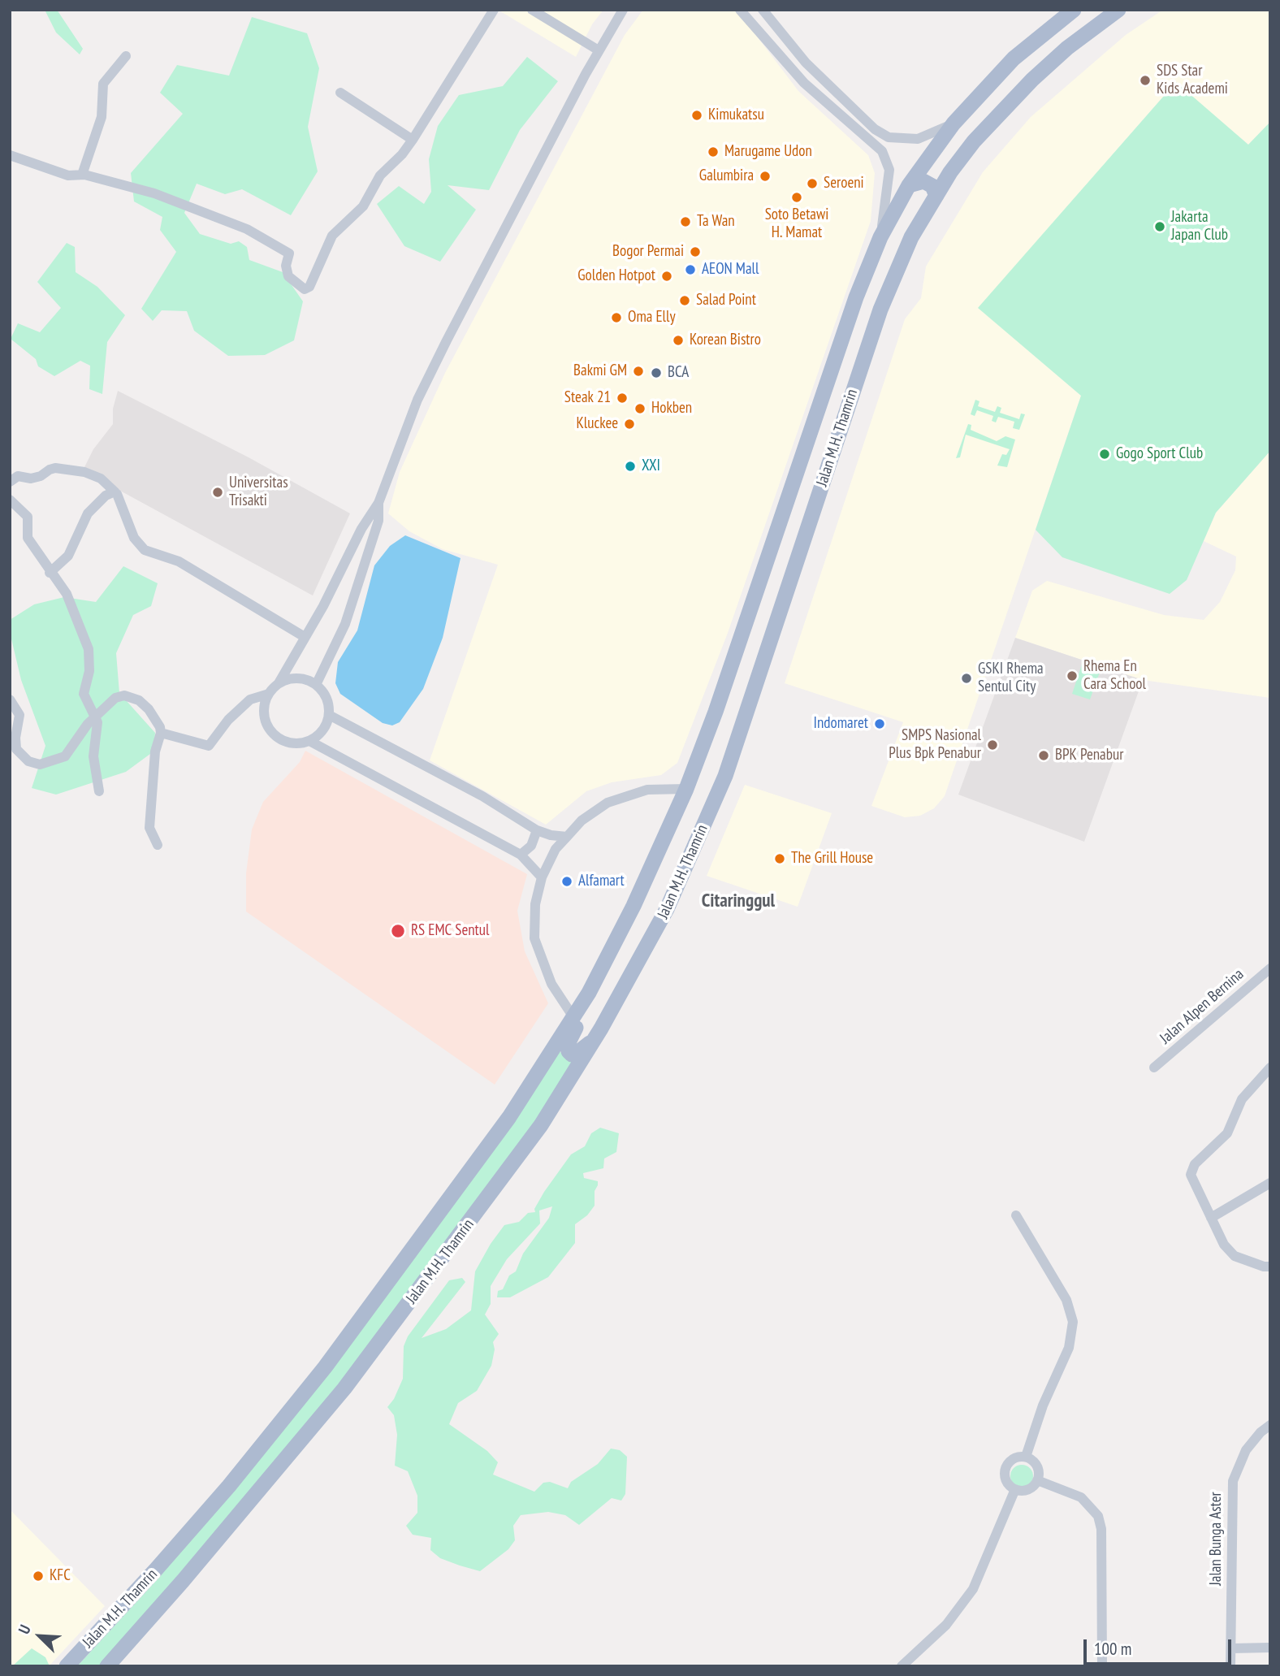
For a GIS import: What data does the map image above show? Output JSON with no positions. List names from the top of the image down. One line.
{"streets":{"main road":["Jalan M.H. Thamrin"],"street":["Jalan Alpen Bernina","Jalan Bunga Aster"]},"districts":["Citaringgul"],"places":["SDS Star Kids Academi","Kimukatsu","Marugame Udon","Galumbira","Seroeni","Soto Betawi H. Mamat","Ta Wan","Jakarta Japan Club","Bogor Permai","AEON Mall","Golden Hotpot","Salad Point","Oma Elly","Korean Bistro","Bakmi GM","BCA","Steak 21","Hokben","Kluckee","Gogo Sport Club","XXI","Universitas Trisakti","Rhema En Cara School","GSKI Rhema Sentul City","Indomaret","SMPS Nasional Plus Bpk Penabur","BPK Penabur","The Grill House","Alfamart","RS EMC Sentul","KFC"],"scale_bar":"100 m","north":"top left"}
